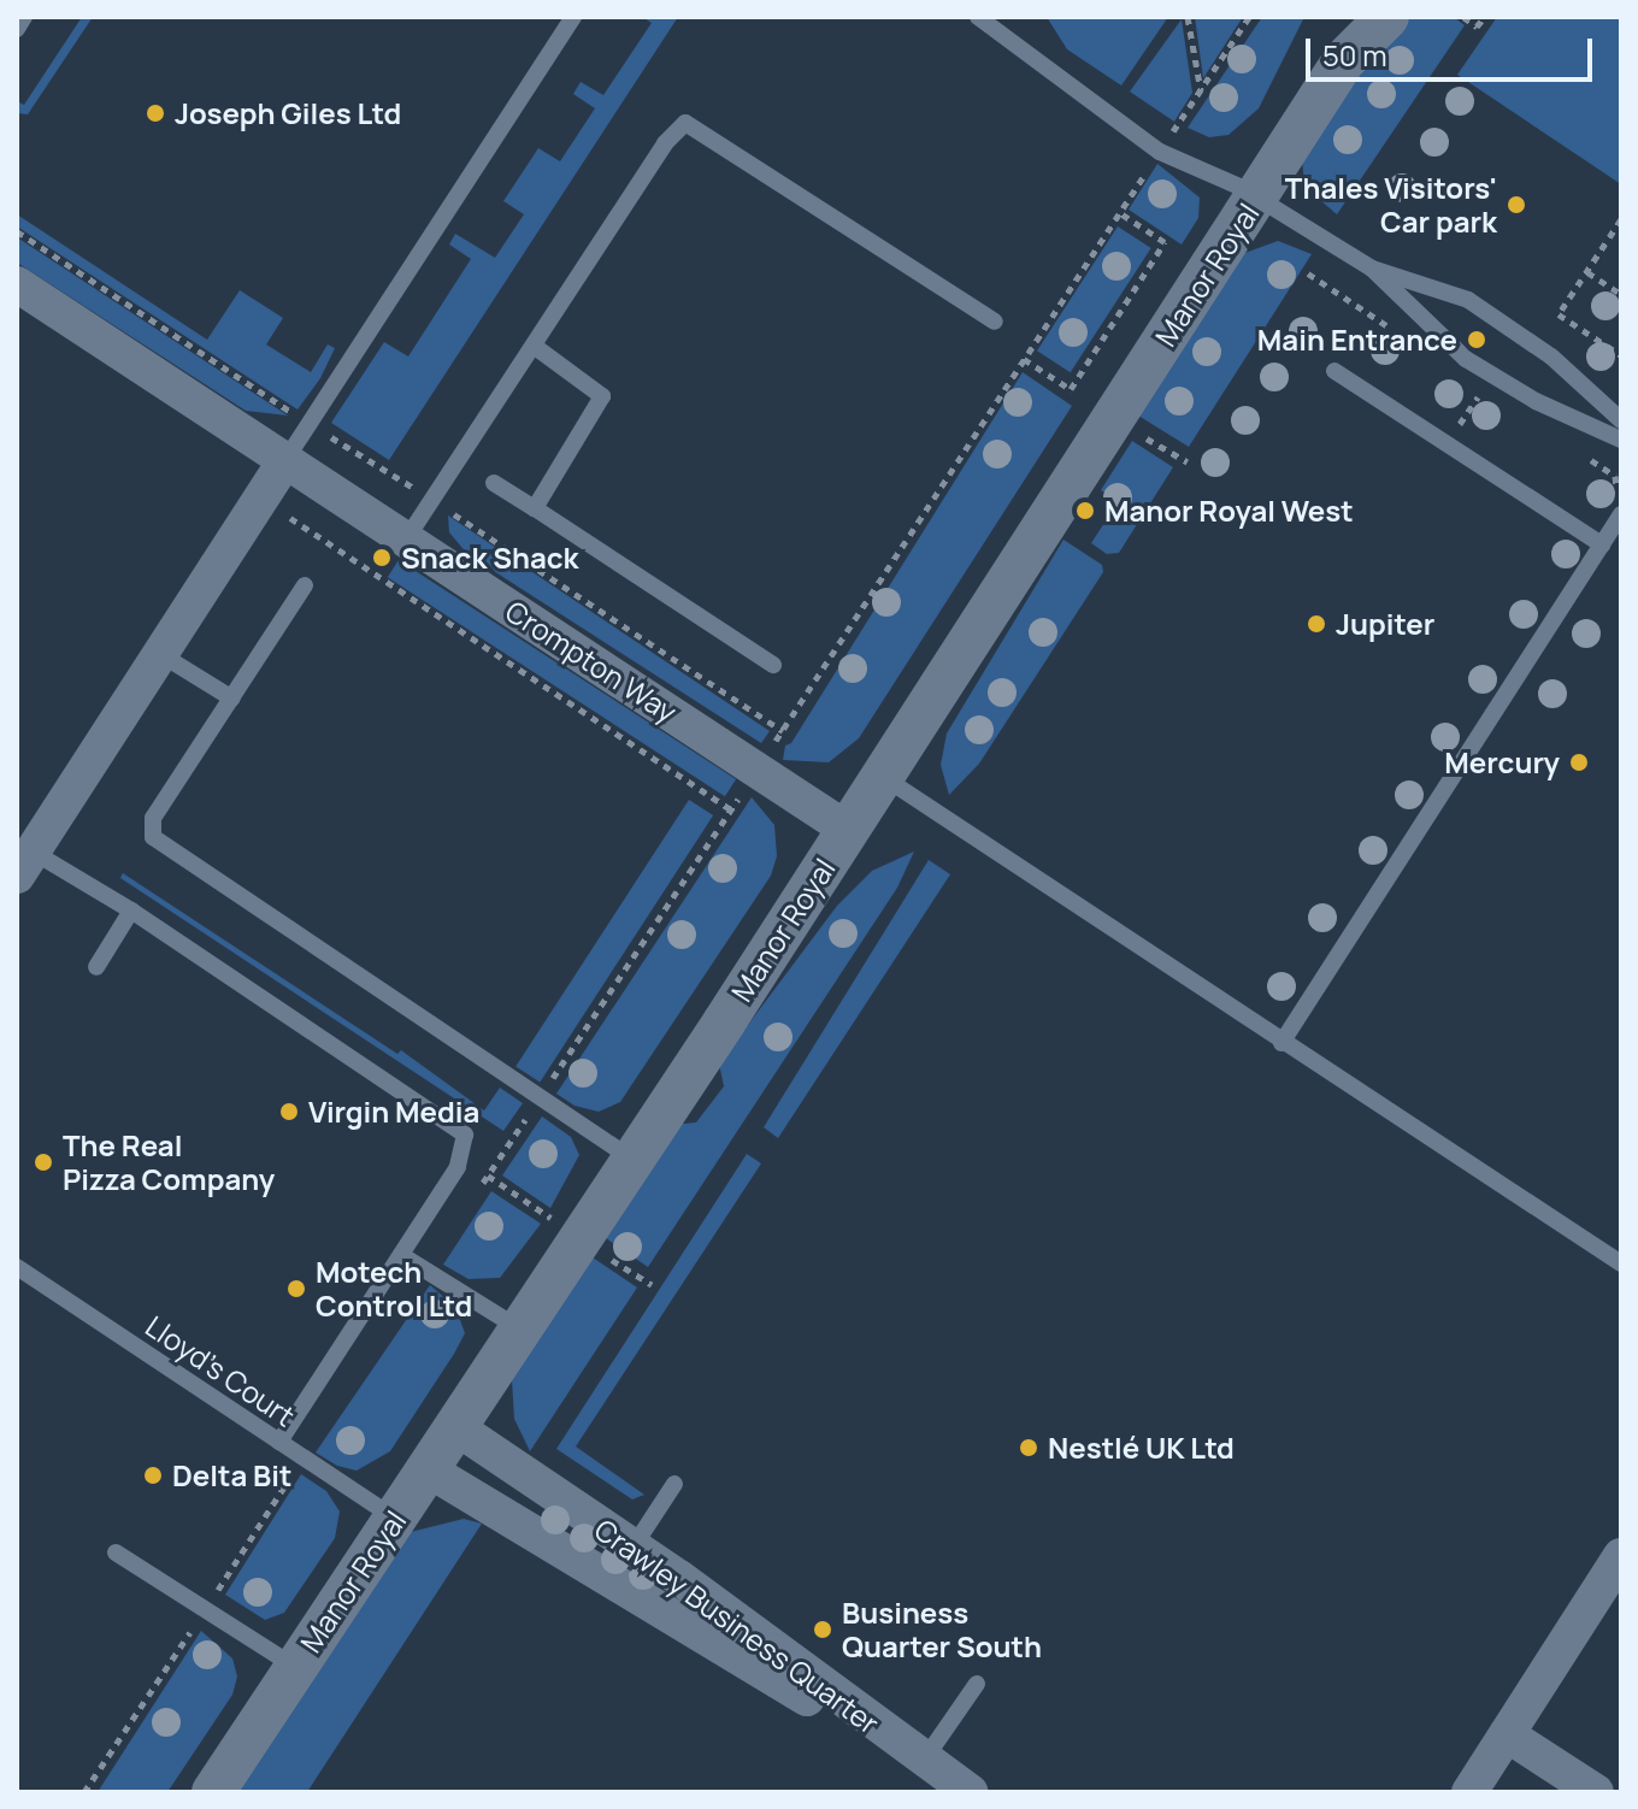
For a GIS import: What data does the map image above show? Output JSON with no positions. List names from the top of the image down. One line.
{"streets":{"street":["Manor Royal","Crompton Way","Crawley Business Quarter"],"lane":["Lloyd's Court"]},"crossings":[["Manor Royal","Crompton Way"],["Manor Royal","Lloyd's Court"],["Manor Royal","Crawley Business Quarter"]],"places":["Joseph Giles Ltd","Thales Visitors' Car park","Main Entrance","Manor Royal West","Snack Shack","Jupiter","Mercury","Virgin Media","The Real Pizza Company","Motech Control Ltd","Nestlé UK Ltd","Delta Bit","Business Quarter South"],"scale_bar":"50 m"}
